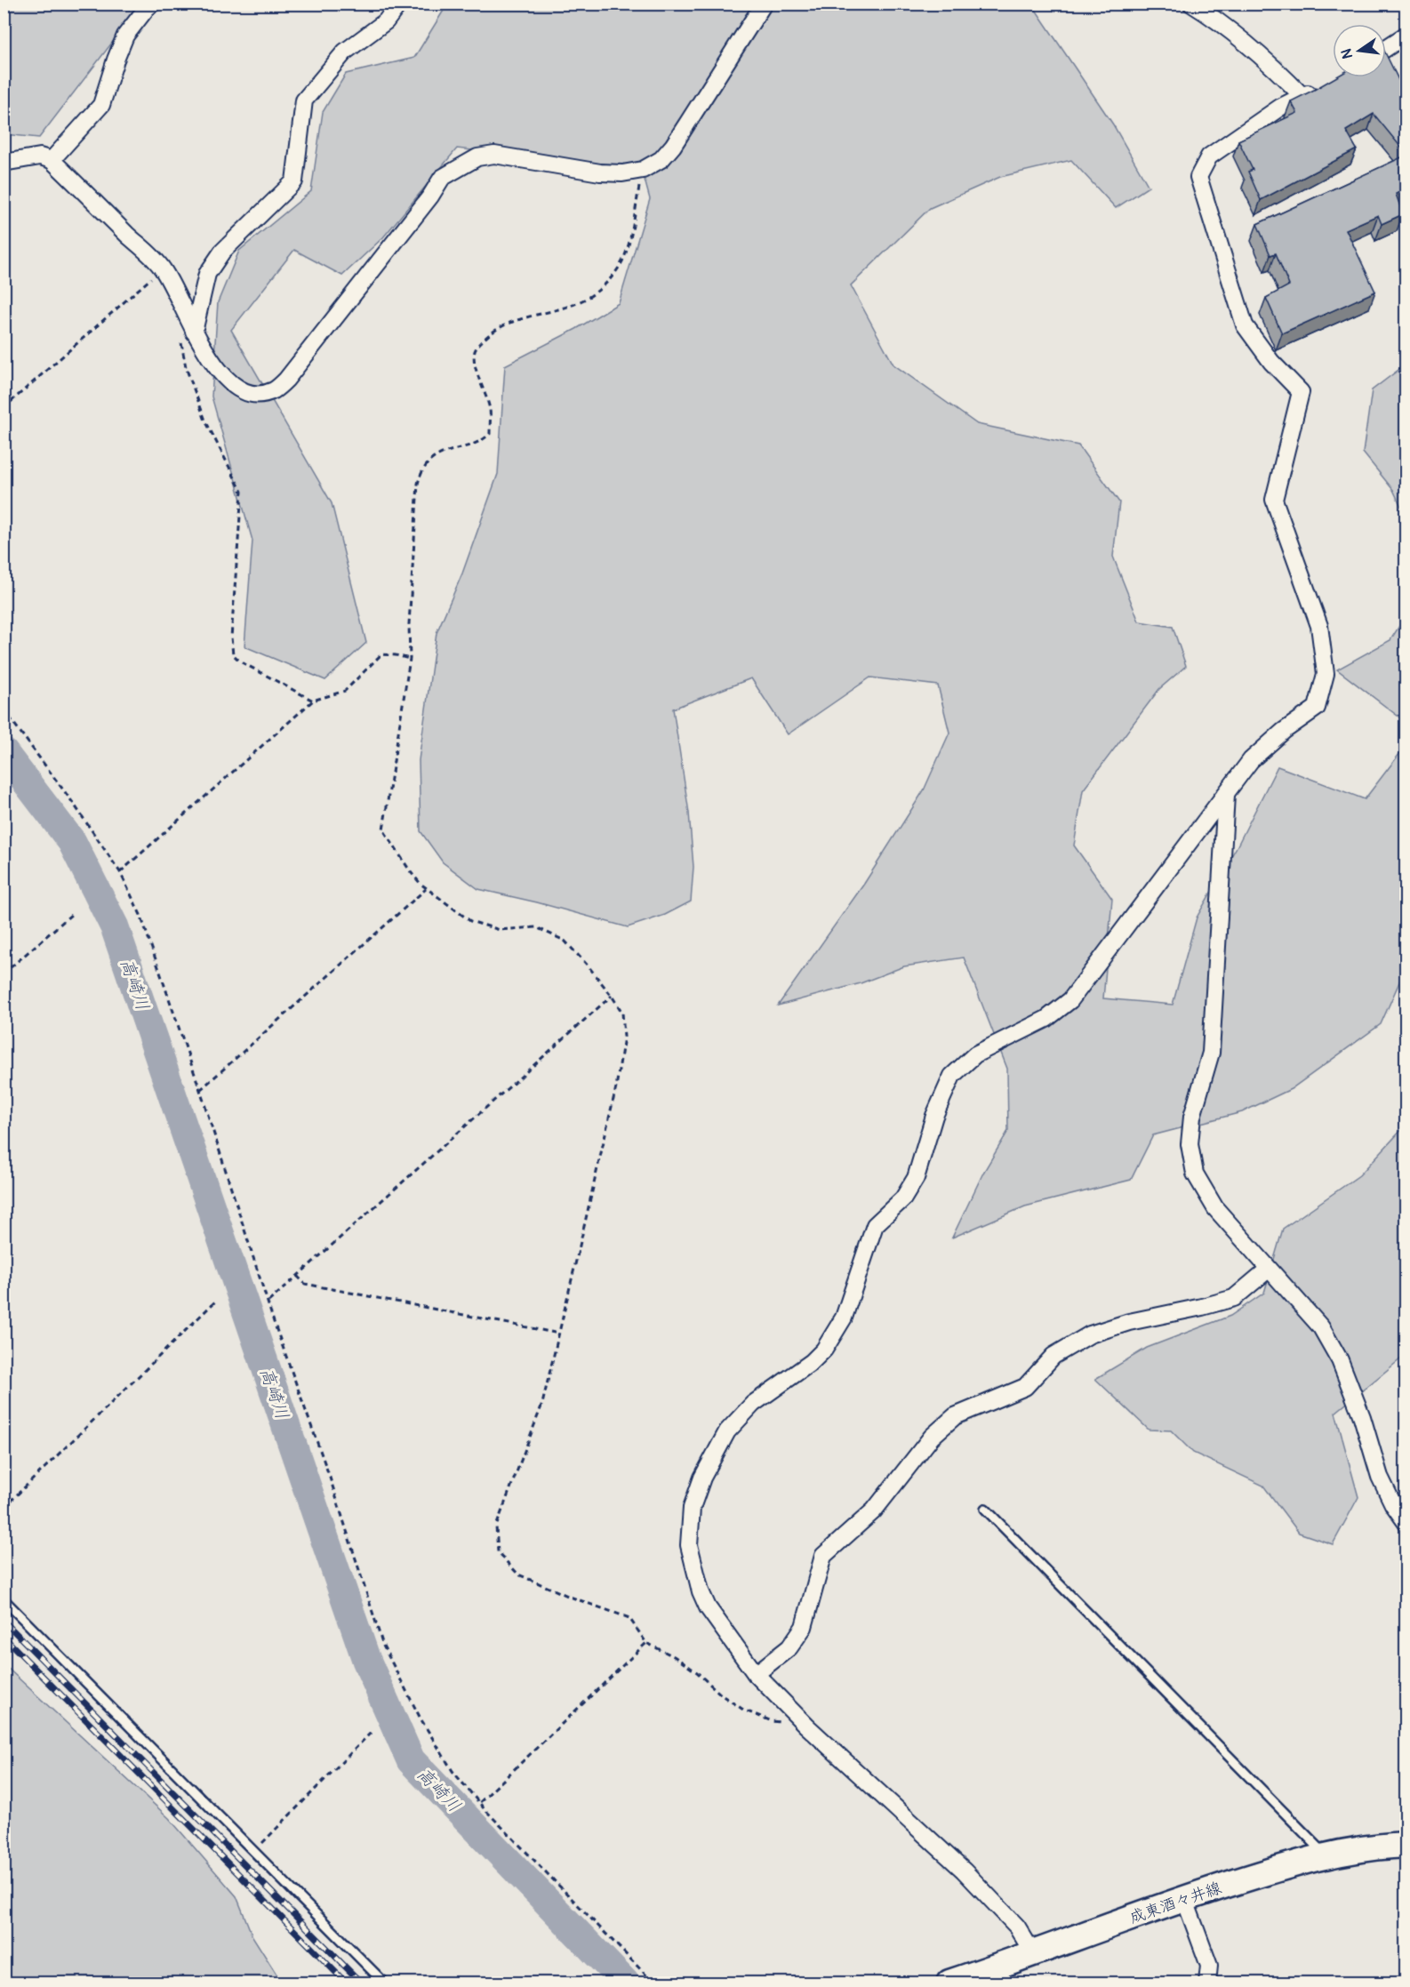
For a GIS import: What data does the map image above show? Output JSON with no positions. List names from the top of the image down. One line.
{"streets":{"main road":["成東酒々井線"]},"water":["高崎川"],"north":"left"}
